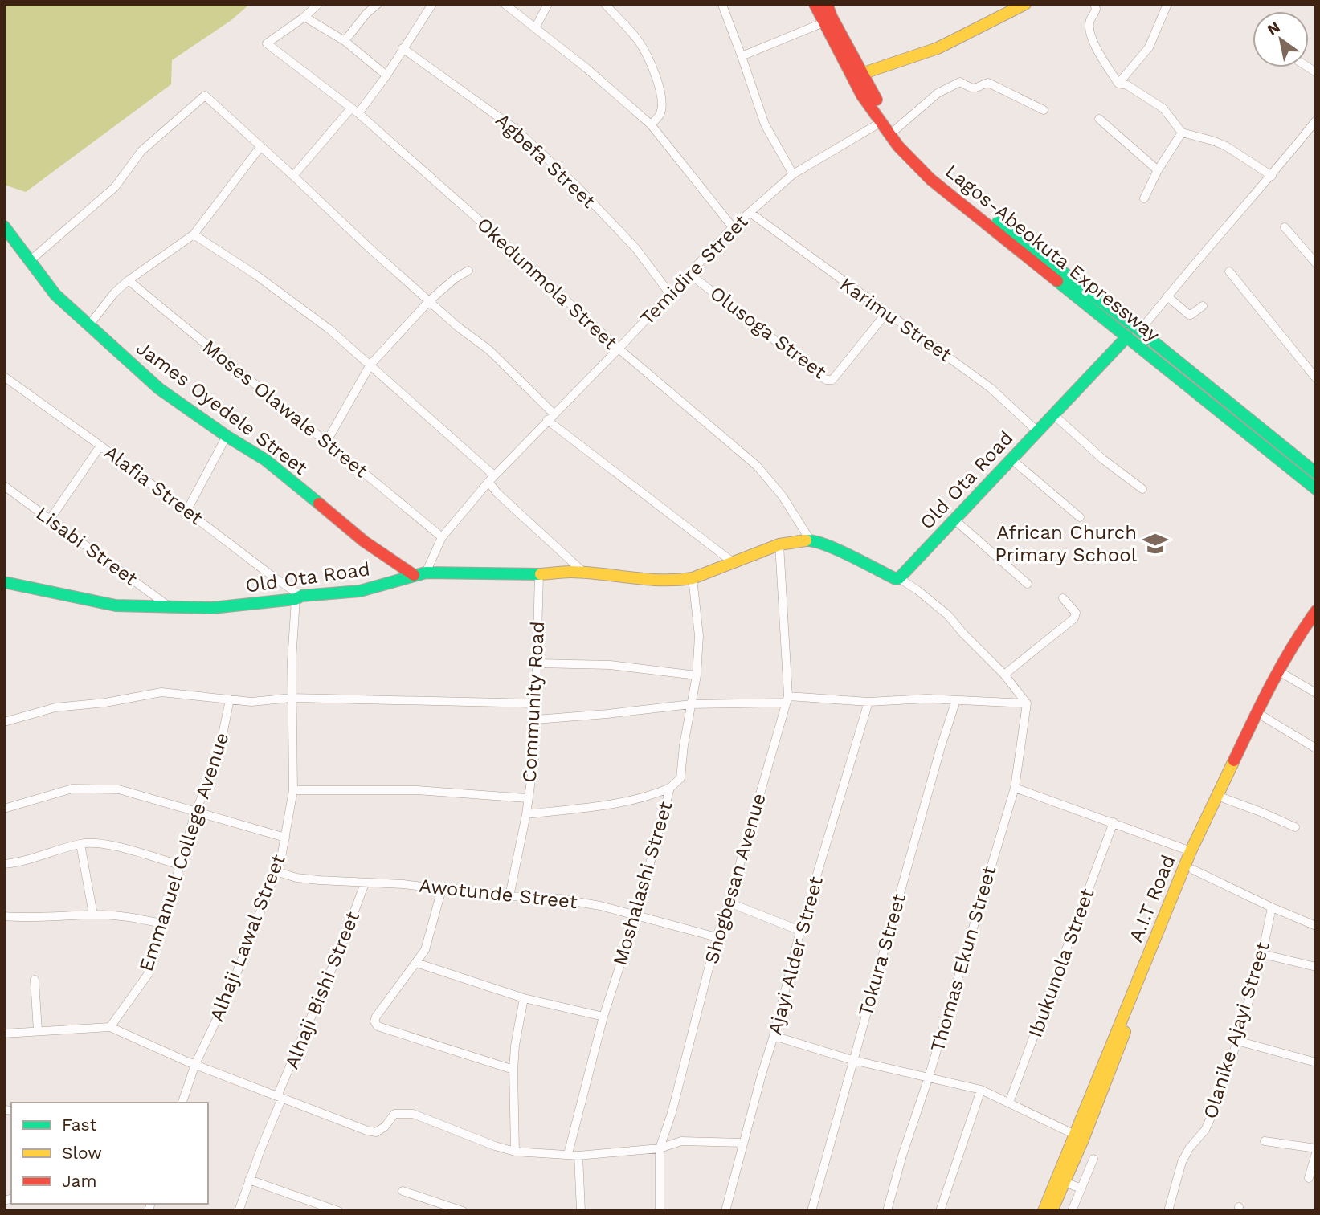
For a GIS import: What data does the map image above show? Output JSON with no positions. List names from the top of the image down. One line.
{"streets":{"main road":["Lagos-Abeokuta Expressway","James Oyedele Street","Old Ota Road","A.I.T Road"],"street":["Agbefa Street","Temidire Street","Okedunmola Street","Karimu Street","Olusoga Street","Moses Olawale Street","Alafia Street","Lisabi Street","Community Road","Emmanuel College Avenue","Shogbesan Avenue","Moshalashi Street","Awotunde Street","Alhaji Lawal Street","Tokura Street","Ajayi Alder Street","Thomas Ekun Street","Ibukunola Street","Alhaji Bishi Street","Olanike Ajayi Street"]},"crossings":[["Agbefa Street","Temidire Street"],["Lagos-Abeokuta Expressway","Temidire Street"],["Lagos-Abeokuta Expressway","Old Ota Road"],["Temidire Street","Okedunmola Street"],["Temidire Street","Karimu Street"],["Temidire Street","Olusoga Street"],["Temidire Street","Moses Olawale Street"],["Temidire Street","Old Ota Road"],["Okedunmola Street","Old Ota Road"],["Karimu Street","Olusoga Street"],["Karimu Street","Old Ota Road"],["James Oyedele Street","Old Ota Road"],["Old Ota Road","Alafia Street"],["Old Ota Road","Lisabi Street"],["Old Ota Road","Community Road"],["Old Ota Road","Shogbesan Avenue"],["Old Ota Road","Moshalashi Street"],["Old Ota Road","Alhaji Lawal Street"],["Alafia Street","Alhaji Lawal Street"],["Community Road","Awotunde Street"],["Shogbesan Avenue","Awotunde Street"],["Moshalashi Street","Awotunde Street"],["Awotunde Street","Alhaji Lawal Street"],["Awotunde Street","Alhaji Bishi Street"]],"places":{"school or university":["African Church Primary School"]},"legend":["Fast","Slow","Jam"],"north":"top left"}
